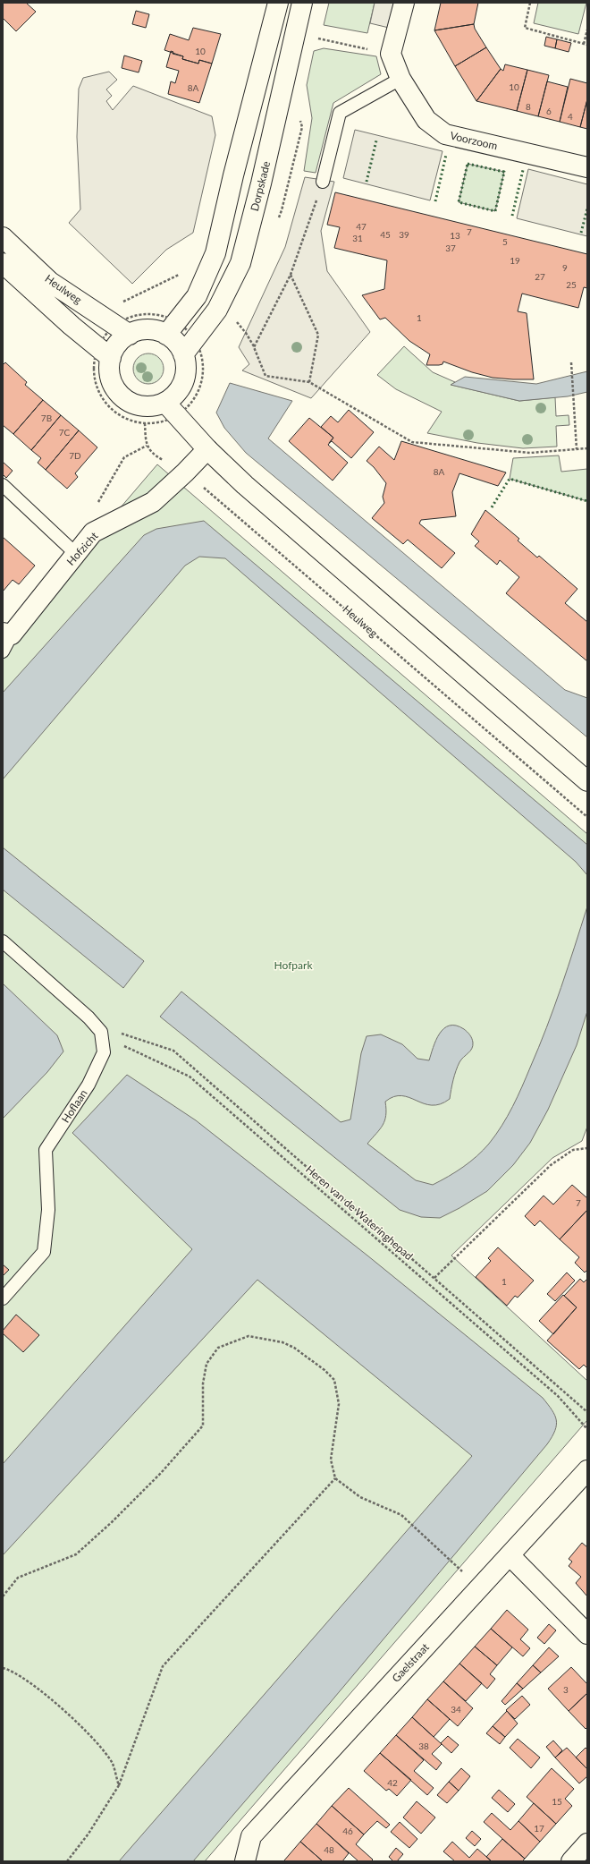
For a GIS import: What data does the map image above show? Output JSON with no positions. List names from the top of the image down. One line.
{"streets":{"street":["Voorzoom","Dorpskade","Heulweg","Hofzicht","Gaelstraat"],"lane":["Hoflaan"],"path":["Heren van de Wateringhepad"]},"crossings":[["Heulweg","Hofzicht"],["Hoflaan","Heren van de Wateringhepad"]],"parks":["Hofpark"],"house_numbers":["10","10","8A","8","6","4","47","7","45","39","13","31","5","37","19","9","27","25","1","7B","7C","7D","8A","7","1","3","34","38","42","15","17","46","48"]}
